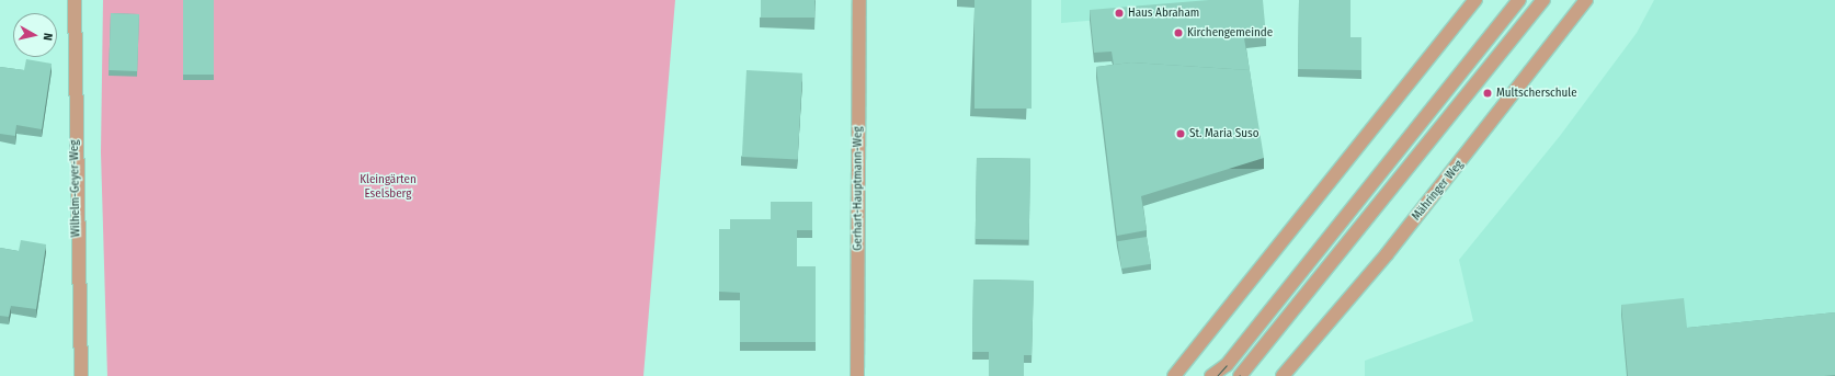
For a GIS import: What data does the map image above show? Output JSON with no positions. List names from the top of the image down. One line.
{"streets":{"street":["Wilhelm-Geyer-Weg","Gerhart-Hauptmann-Weg","Mähringer Weg"]},"parks":["Kleingärten Eselsberg"],"places":["Haus Abraham","Kirchengemeinde","Multscherschule","St. Maria Suso"],"north":"right"}
